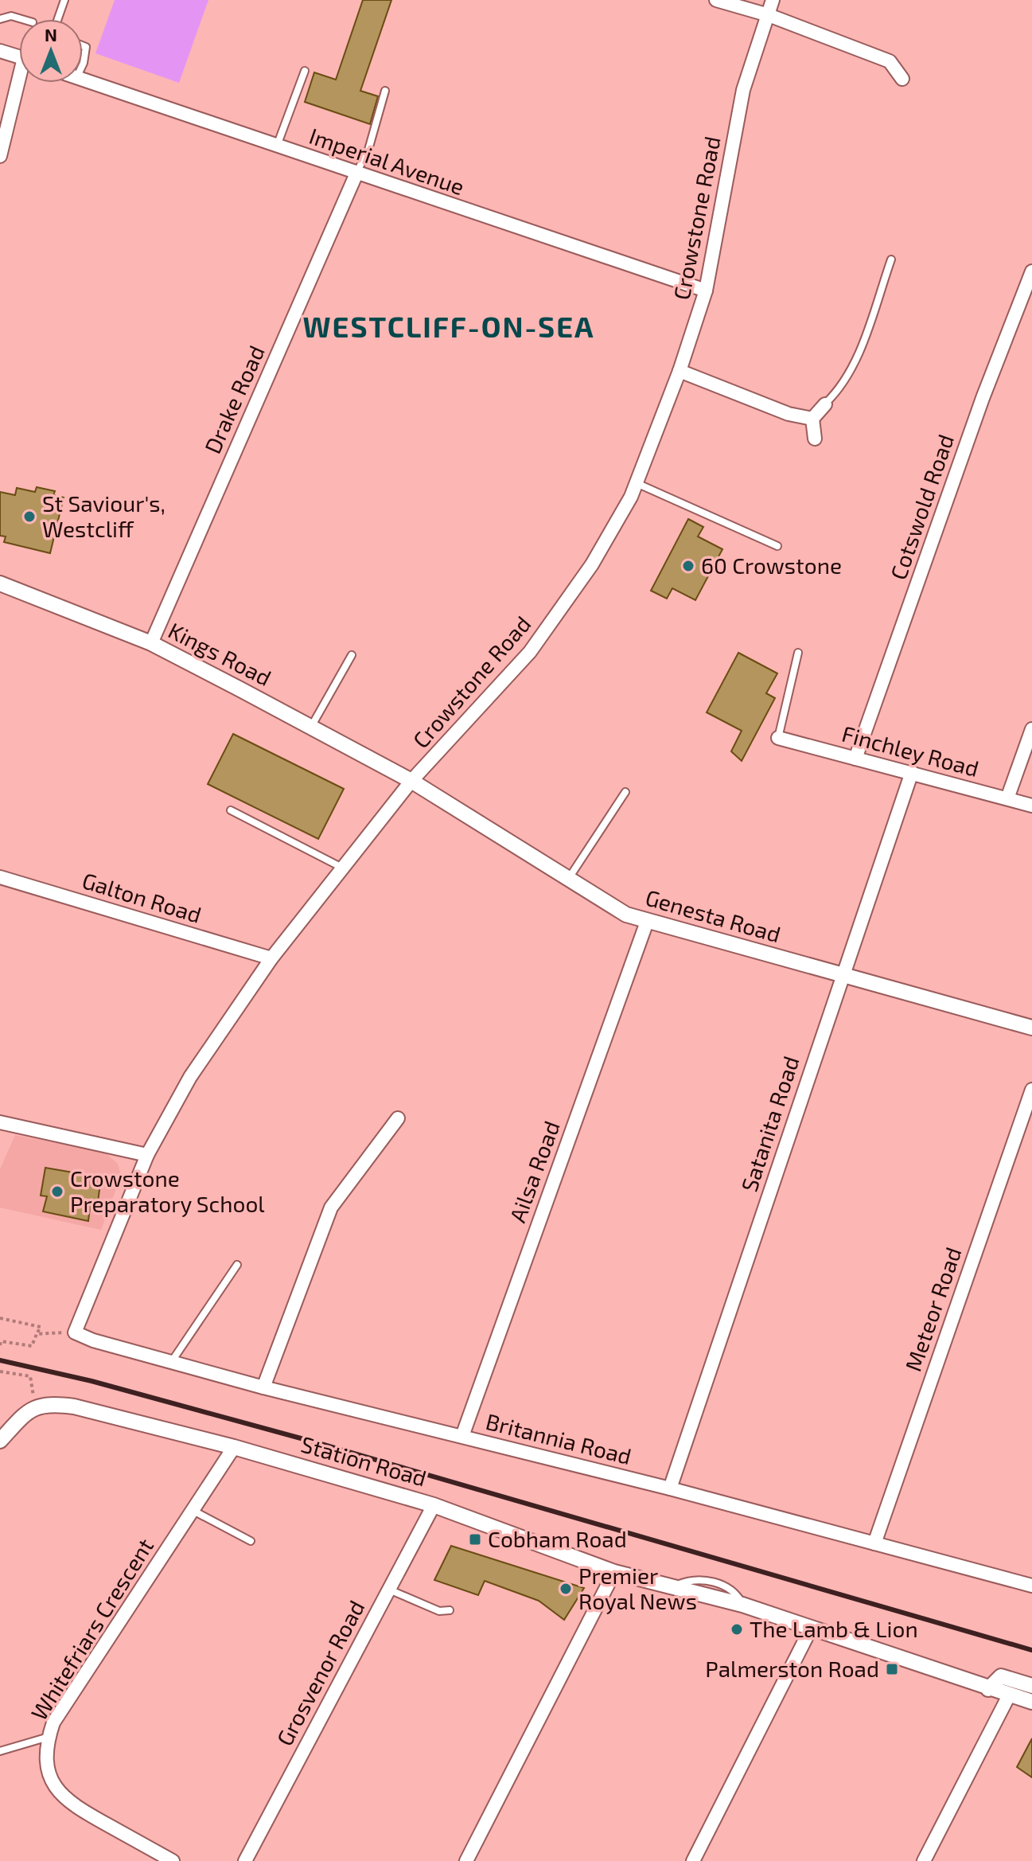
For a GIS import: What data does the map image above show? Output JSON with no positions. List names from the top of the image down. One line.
{"streets":{"street":["Imperial Avenue","Crowstone Road","Drake Road","Cotswold Road","Kings Road","Finchley Road","Galton Road","Genesta Road","Satanita Road","Ailsa Road","Meteor Road","Britannia Road","Station Road","Whitefriars Crescent","Grosvenor Road"]},"crossings":[["Imperial Avenue","Crowstone Road"],["Imperial Avenue","Drake Road"],["Crowstone Road","Kings Road"],["Crowstone Road","Galton Road"],["Crowstone Road","Genesta Road"],["Crowstone Road","Britannia Road"],["Drake Road","Kings Road"],["Cotswold Road","Finchley Road"],["Kings Road","Genesta Road"],["Finchley Road","Satanita Road"],["Genesta Road","Satanita Road"],["Genesta Road","Ailsa Road"],["Satanita Road","Britannia Road"],["Ailsa Road","Britannia Road"],["Meteor Road","Britannia Road"],["Station Road","Whitefriars Crescent"],["Station Road","Grosvenor Road"]],"districts":["WESTCLIFF-ON-SEA"],"places":{"other":["St Saviour's, Westcliff","60 Crowstone","Crowstone Preparatory School","Premier Royal News","The Lamb & Lion"],"transit":["Cobham Road","Palmerston Road"]},"north":"top"}
